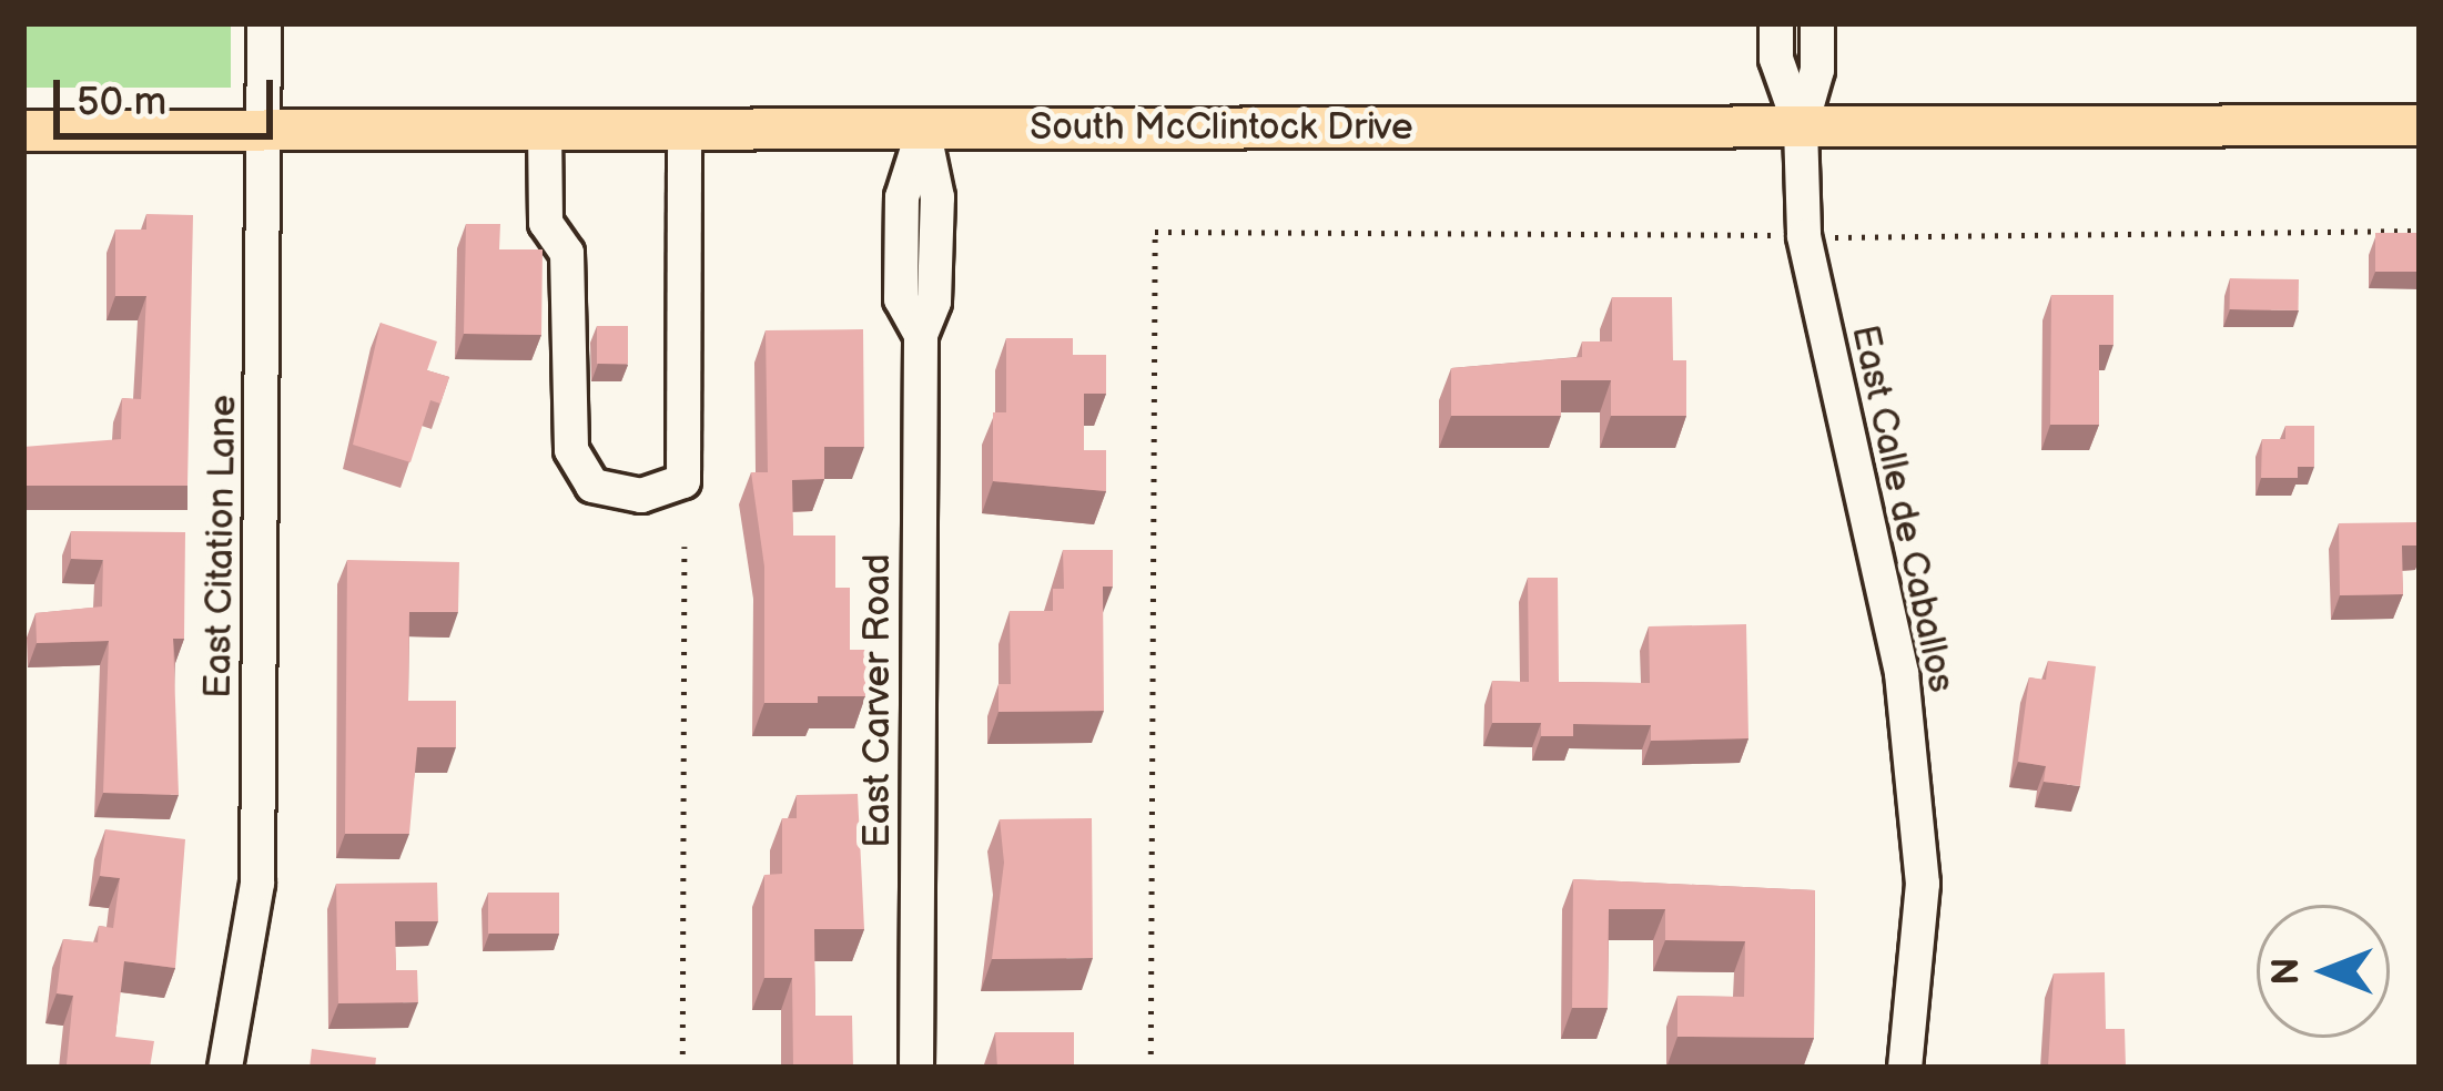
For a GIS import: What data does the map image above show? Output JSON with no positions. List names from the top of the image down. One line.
{"streets":{"main road":["South McClintock Drive"],"street":["East Calle de Caballos","East Citation Lane","East Carver Road"]},"crossings":[["South McClintock Drive","East Calle de Caballos"],["South McClintock Drive","East Citation Lane"],["South McClintock Drive","East Carver Road"]],"scale_bar":"50 m","north":"left"}
